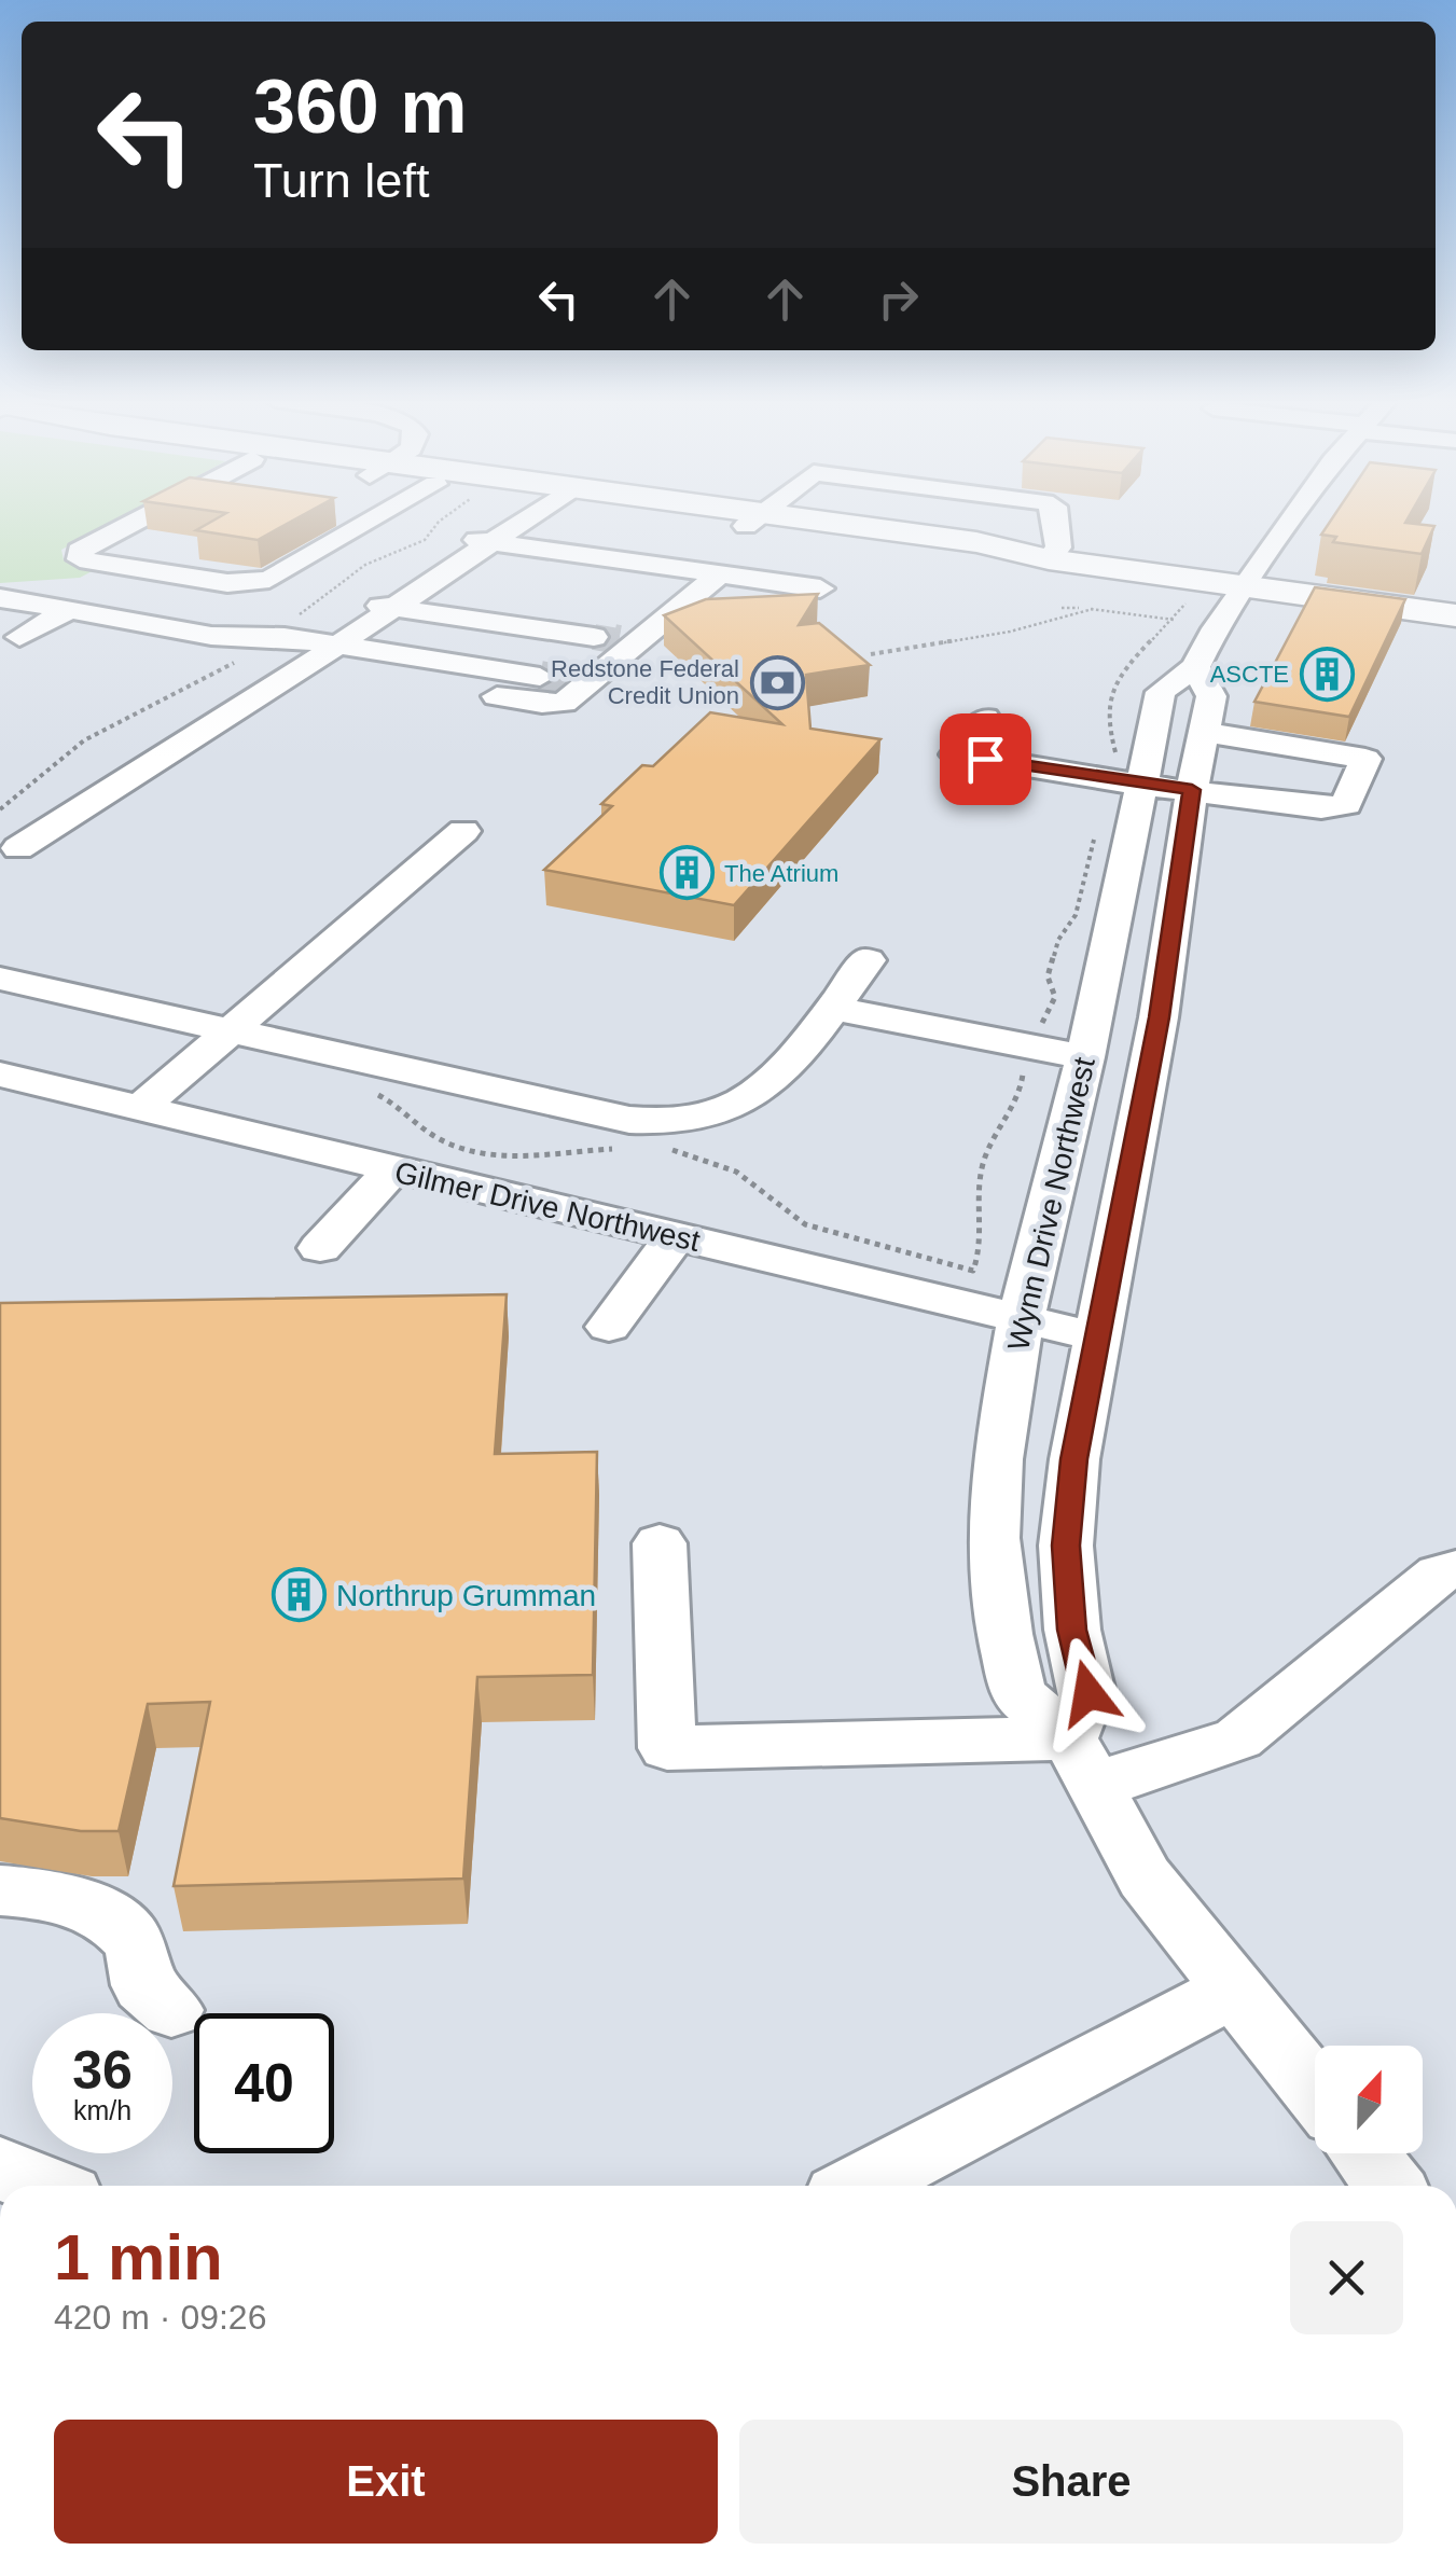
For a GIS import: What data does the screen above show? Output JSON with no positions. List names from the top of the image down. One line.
{"streets":{"street":["Wynn Drive Northwest","Gilmer Drive Northwest"]},"crossings":[["Wynn Drive Northwest","Gilmer Drive Northwest"]],"places":{"building":["ASCTE","The Atrium","Northrup Grumman"],"bank":["Redstone Federal Credit Union"]},"north":"top","page":{"turn":["360 m","Turn left"],"speed":"36 km/h","limit":"40","heading":["1 min","420 m · 09:26"],"buttons":["Exit","Share"]}}
